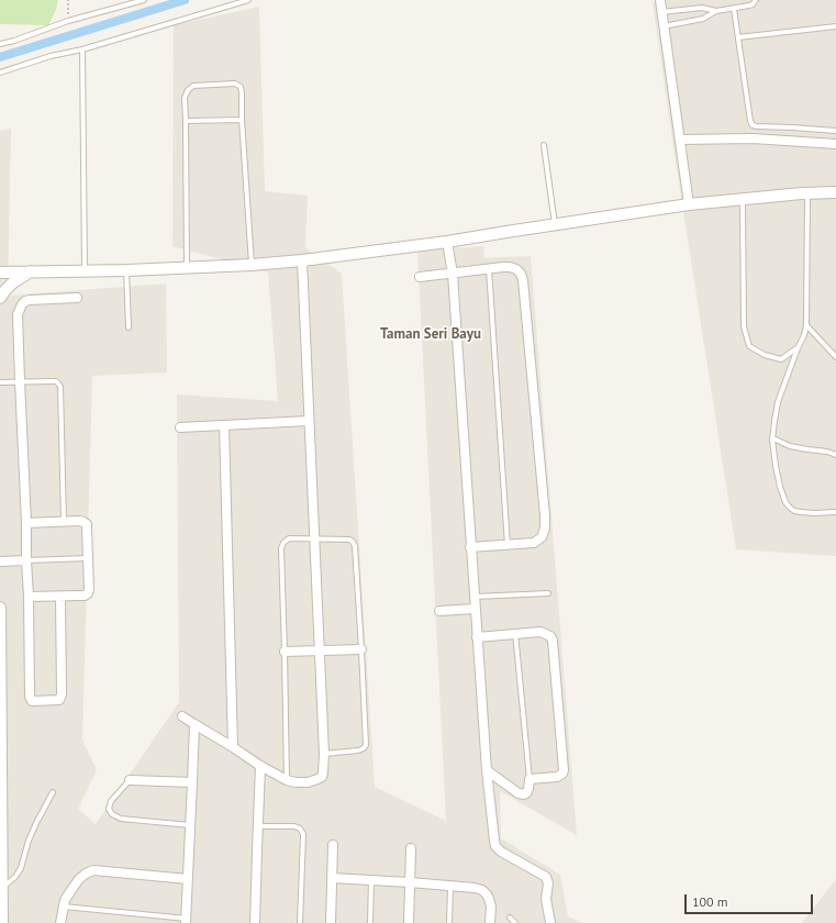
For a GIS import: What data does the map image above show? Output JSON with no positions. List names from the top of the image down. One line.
{"districts":["Taman Seri Bayu"],"scale_bar":"100 m"}
